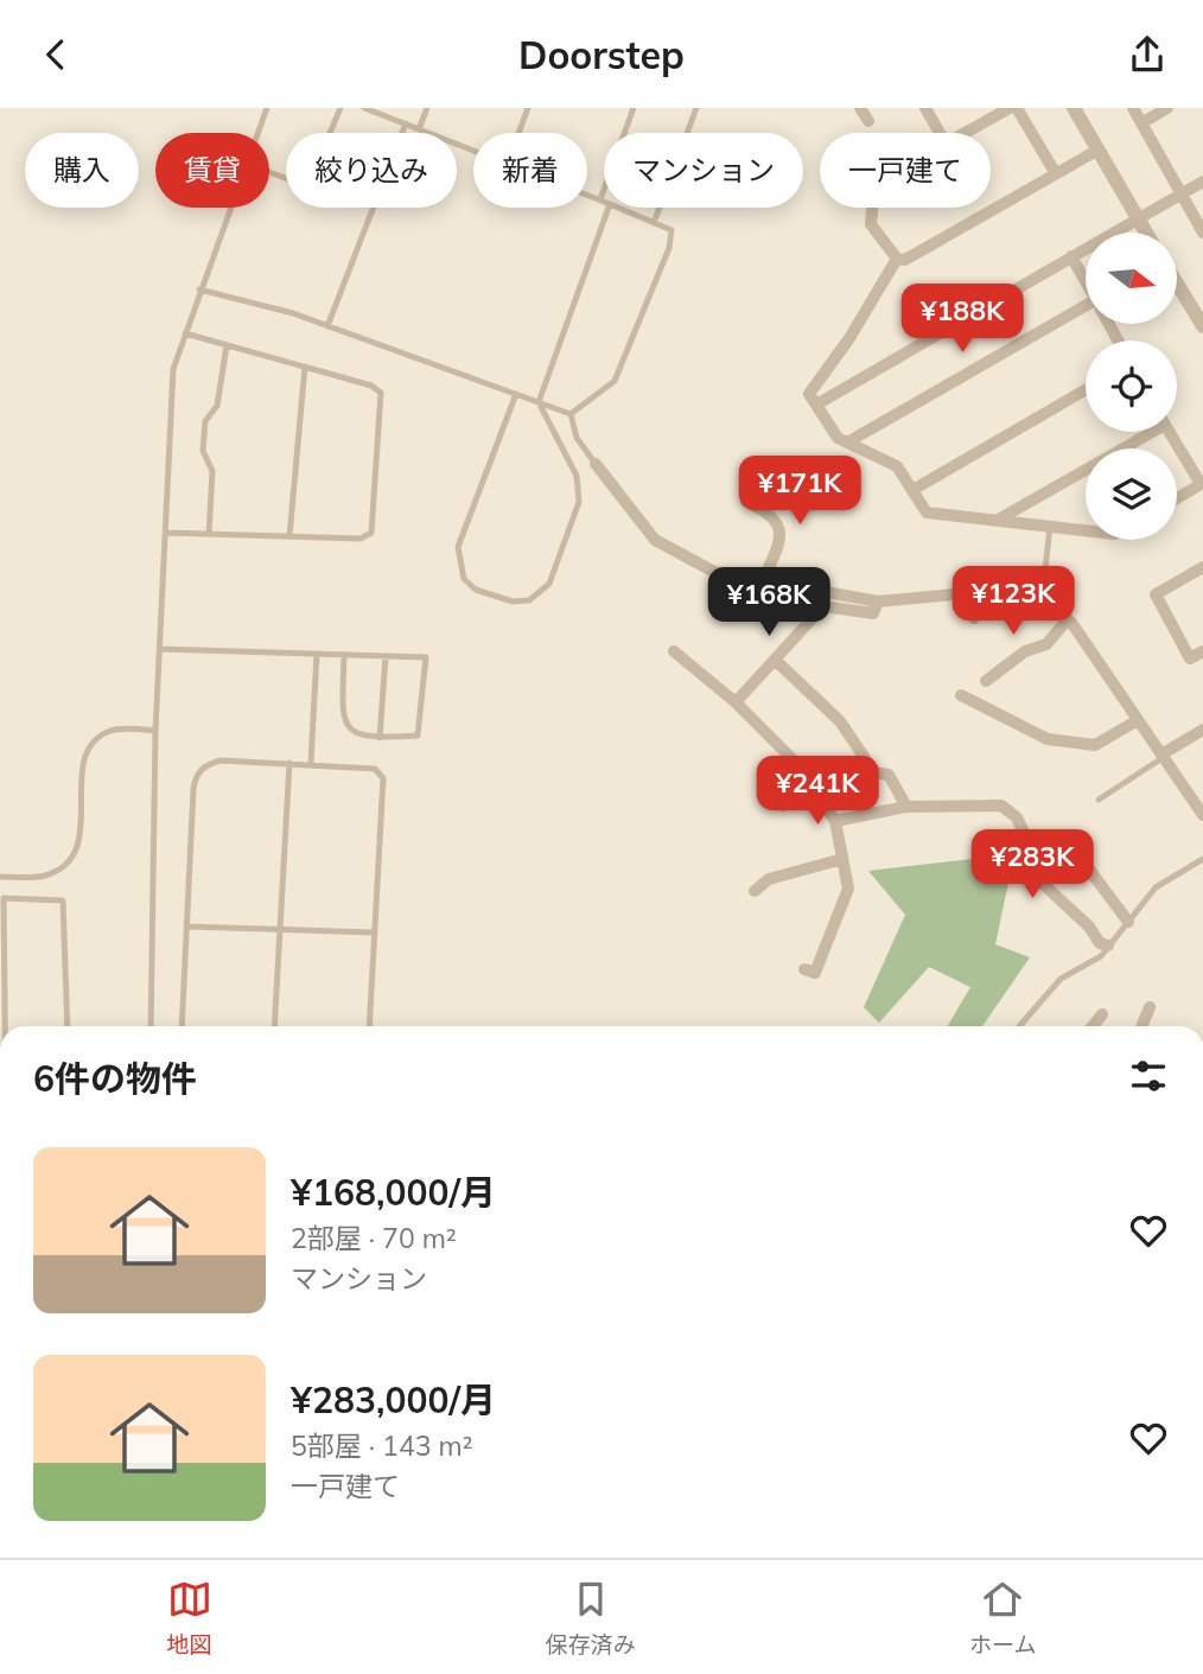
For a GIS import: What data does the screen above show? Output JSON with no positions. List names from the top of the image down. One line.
{"north":"right","page":{"header":"Doorstep","chip":["購入","賃貸","絞り込み","新着","マンション","一戸建て"],"price":["¥188K","¥171K","¥123K","¥168K","¥241K","¥283K"],"heading":"6件の物件","list":[{"name":"¥168,000/月","note":"2部屋 · 70 m² · マンション"},{"name":"¥283,000/月","note":"5部屋 · 143 m² · 一戸建て"}],"tabs":["地図","保存済み","ホーム"]}}
